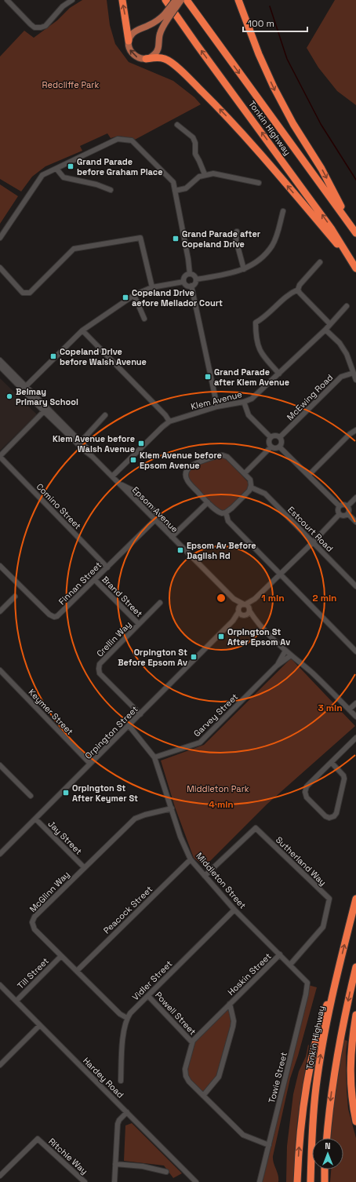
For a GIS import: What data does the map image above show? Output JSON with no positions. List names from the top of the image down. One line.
{"streets":{"highway":["Tonkin Highway"],"street":["McEwing Road","Klem Avenue","Comino Street","Epsom Avenue","Estcourt Road","Finnan Street","Brand Street","Crellin Way","Keymer Street","Garvey Street","Orpington Street","Jay Street","Sutherland Way","Middleton Street","McGlinn Way","Peacock Street","Till Street","Hoskin Street","Vidler Street","Powell Street","Hardey Road","Towie Street","Ritchie Way"]},"crossings":[["Klem Avenue","Epsom Avenue"],["Comino Street","Finnan Street"],["Epsom Avenue","Finnan Street"],["Epsom Avenue","Orpington Street"],["Finnan Street","Brand Street"],["Brand Street","Crellin Way"],["Crellin Way","Orpington Street"],["Keymer Street","Orpington Street"],["Garvey Street","Middleton Street"],["Orpington Street","Jay Street"],["Orpington Street","Middleton Street"],["Jay Street","McGlinn Way"],["Sutherland Way","Middleton Street"],["Middleton Street","McGlinn Way"],["Middleton Street","Peacock Street"],["Middleton Street","Hoskin Street"],["Middleton Street","Vidler Street"],["Middleton Street","Towie Street"],["McGlinn Way","Peacock Street"],["McGlinn Way","Till Street"],["McGlinn Way","Vidler Street"],["Till Street","Hardey Road"],["Hoskin Street","Powell Street"],["Vidler Street","Powell Street"]],"parks":["Redcliffe Park","Middleton Park"],"places":{"transit":["Grand Parade before Graham Place","Grand Parade after Copeland Drive","Copeland Drive aefore Meliador Court","Copeland Drive before Walsh Avenue","Grand Parade after Klem Avenue","Klem Avenue before Walsh Avenue","Klem Avenue before Epsom Avenue","Epsom Av Before Daglish Rd","Orpington St After Epsom Av","Orpington St Before Epsom Av","Orpington St After Keymer St"],"other":["Belmay Primary School"]},"scale_bar":"100 m","north":"top","rings":["1 min","2 min","3 min","4 min"]}
